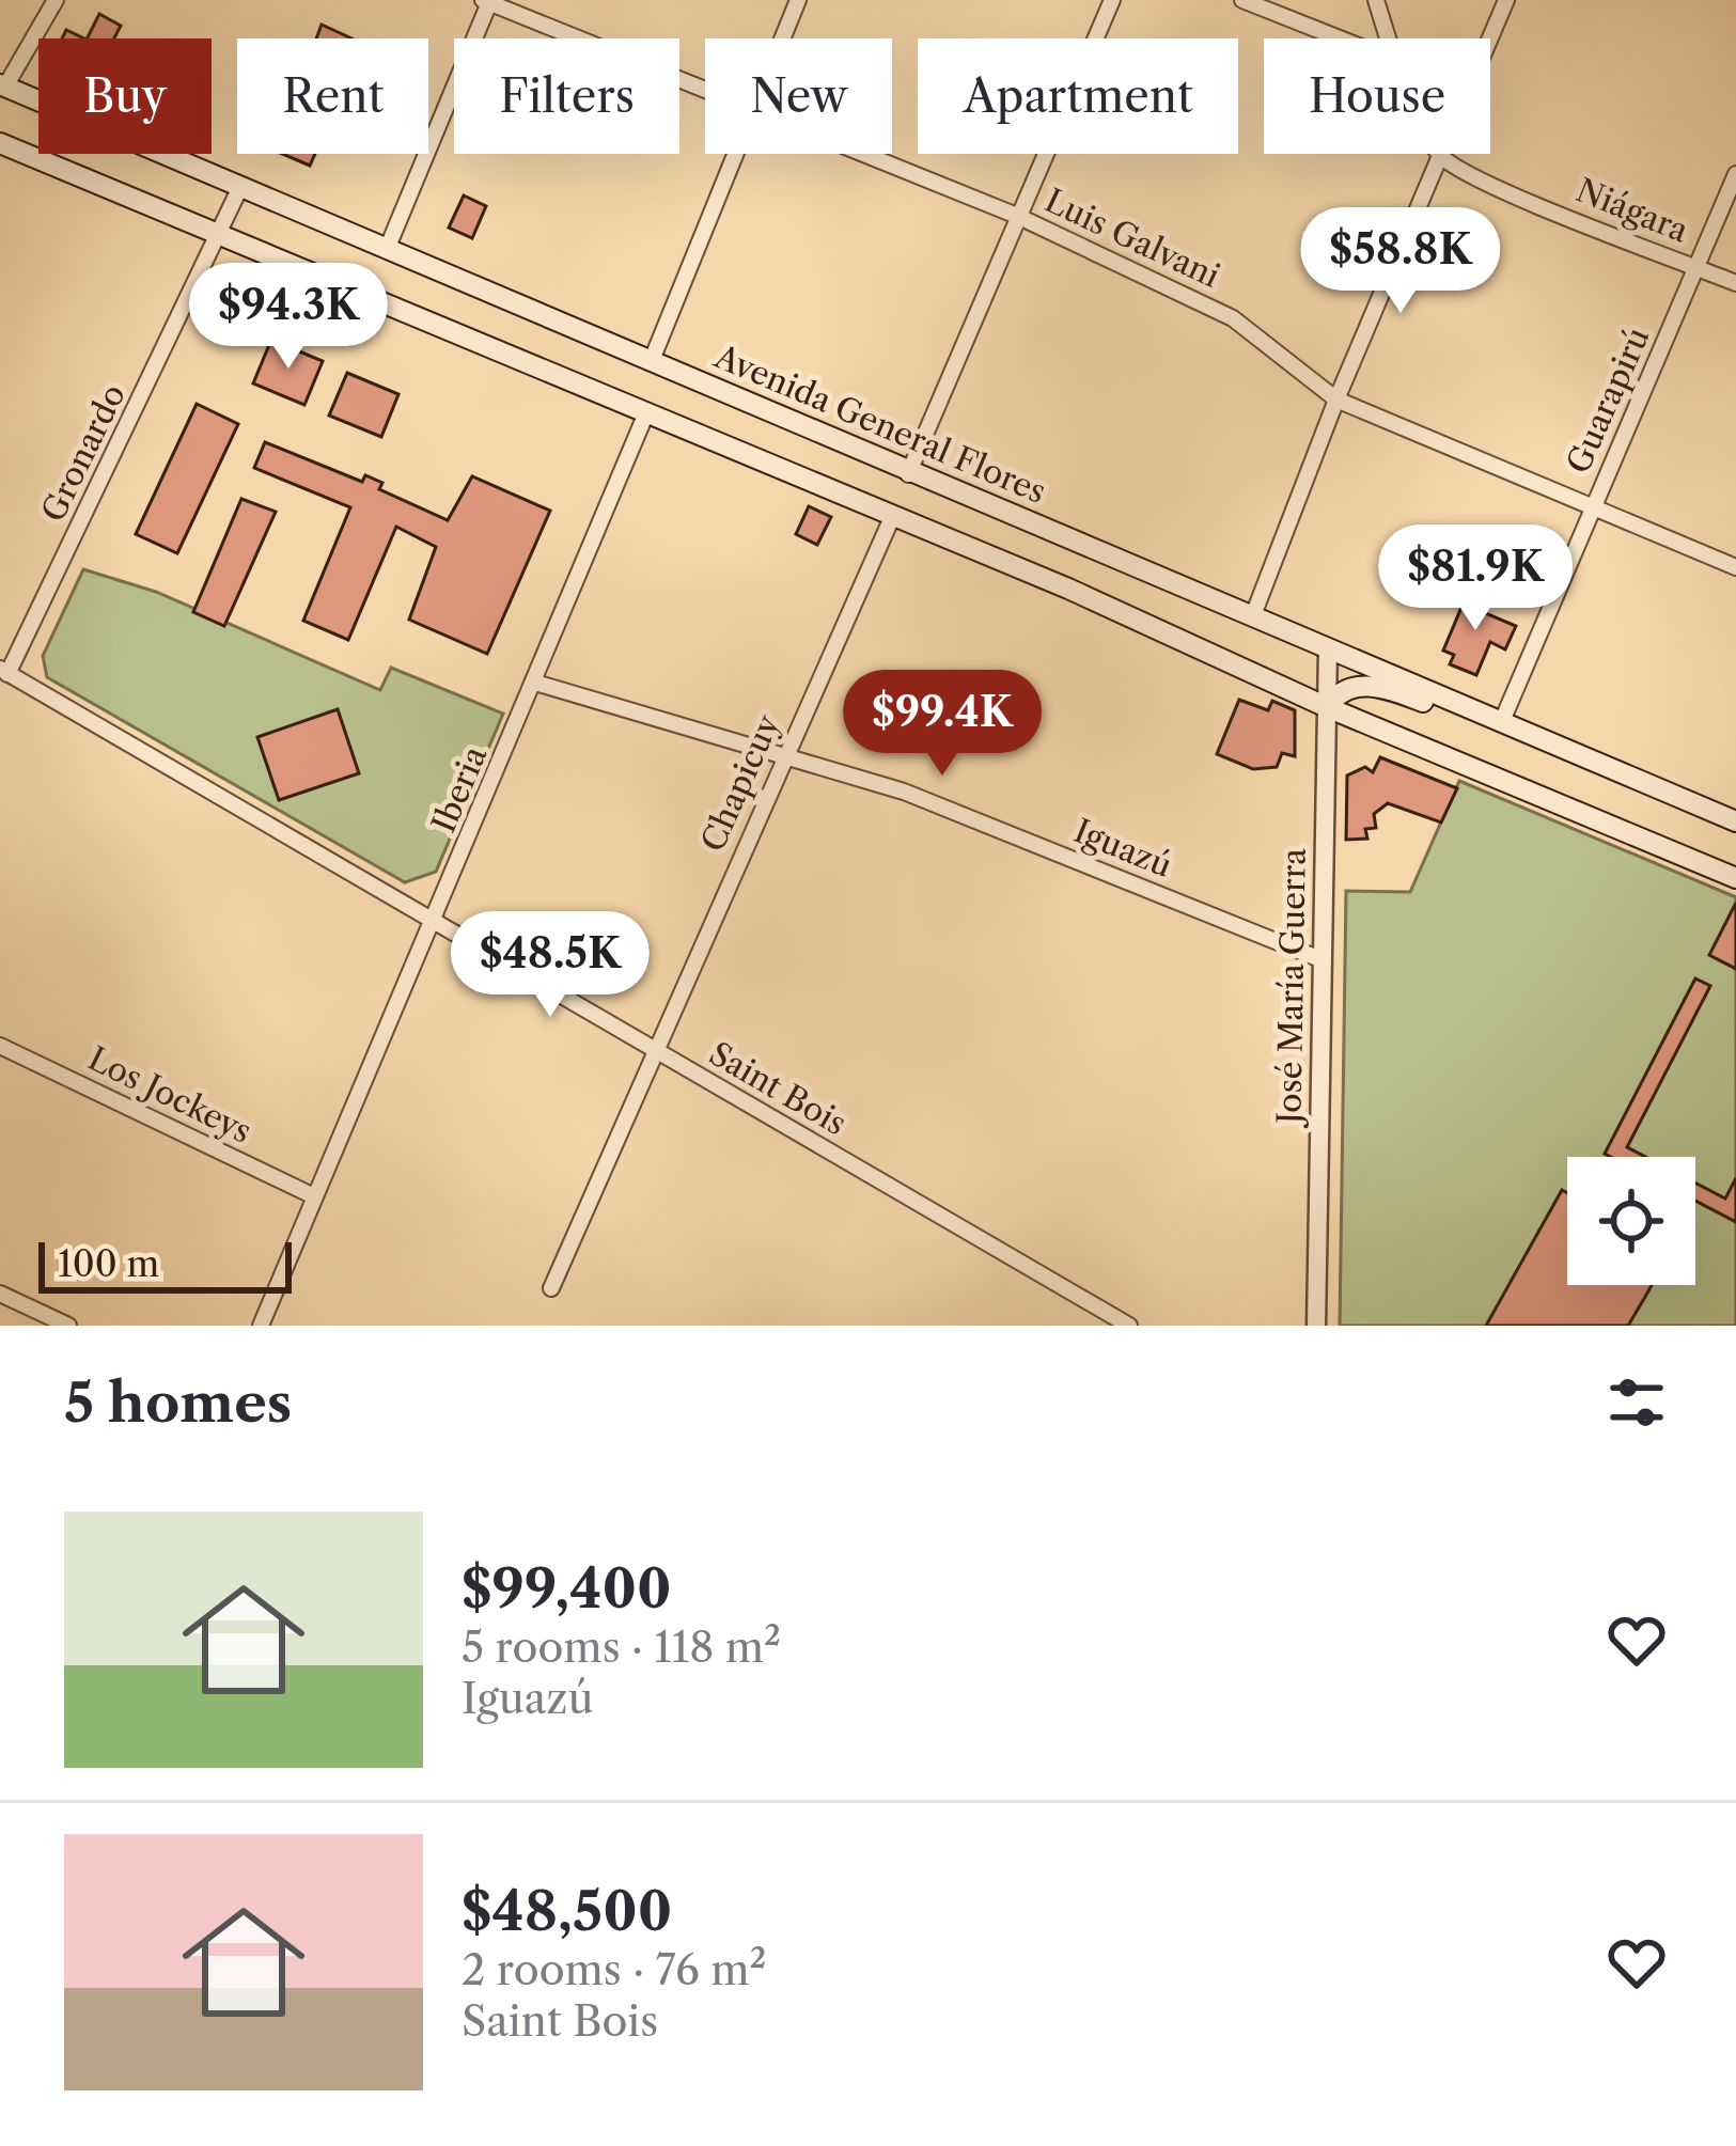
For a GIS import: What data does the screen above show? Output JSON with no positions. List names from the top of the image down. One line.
{"streets":{"main road":["Avenida General Flores"],"street":["Niágara","Luis Galvani","Guarapirú","Gronardo","Chapicuy","Iberia","Iguazú","José María Guerra","Saint Bois","Los Jockeys"]},"crossings":[["Niágara","Guarapirú"],["Luis Galvani","Guarapirú"],["Guarapirú","Avenida General Flores"],["Avenida General Flores","Gronardo"],["Avenida General Flores","José María Guerra"],["Gronardo","Saint Bois"],["Chapicuy","Iguazú"],["Chapicuy","Saint Bois"],["Iberia","Iguazú"],["Iberia","Saint Bois"],["Iberia","Los Jockeys"],["Iguazú","José María Guerra"]],"scale_bar":"100 m","page":{"chip":["Buy","Rent","Filters","New","Apartment","House"],"price":["$58.8K","$94.3K","$81.9K","$99.4K","$48.5K"],"scale":"100 m","heading":"5 homes","list":[{"name":"$99,400","note":"5 rooms · 118 m² · Iguazú"},{"name":"$48,500","note":"2 rooms · 76 m² · Saint Bois"}]}}
